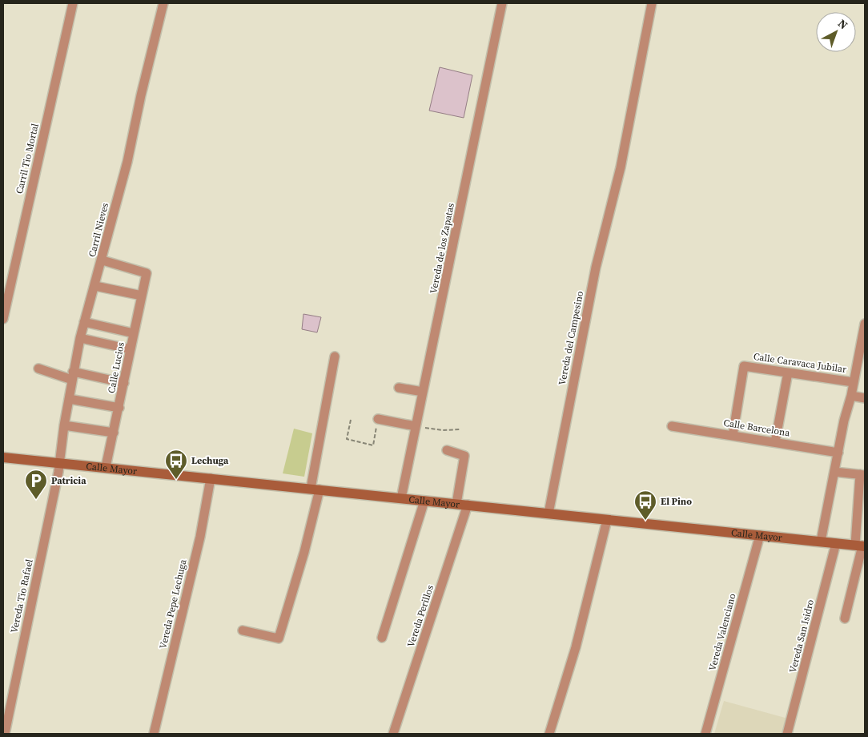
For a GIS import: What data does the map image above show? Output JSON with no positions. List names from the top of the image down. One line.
{"streets":{"main road":["Calle Mayor"],"street":["Carril Tio Mortal","Carril Nieves","Vereda de los Zapatas","Vereda del Campesino","Calle Caravaca Jubilar","Calle Lucios","Calle Barcelona","Vereda Tio Rafael","Vereda Pepe Lechuga","Vereda Perillos","Vereda Valenciano","Vereda San Isidro"]},"crossings":[["Carril Nieves","Calle Lucios"],["Carril Nieves","Calle Mayor"],["Carril Nieves","Vereda Tio Rafael"],["Vereda de los Zapatas","Calle Mayor"],["Vereda del Campesino","Calle Mayor"],["Calle Caravaca Jubilar","Calle Barcelona"],["Calle Lucios","Calle Mayor"],["Calle Mayor","Vereda Tio Rafael"],["Calle Mayor","Vereda Pepe Lechuga"],["Calle Mayor","Vereda Perillos"],["Calle Mayor","Vereda Valenciano"],["Calle Mayor","Vereda San Isidro"]],"places":{"bus stop":["Lechuga","El Pino"],"parking":["Patricia"]},"north":"top right"}
